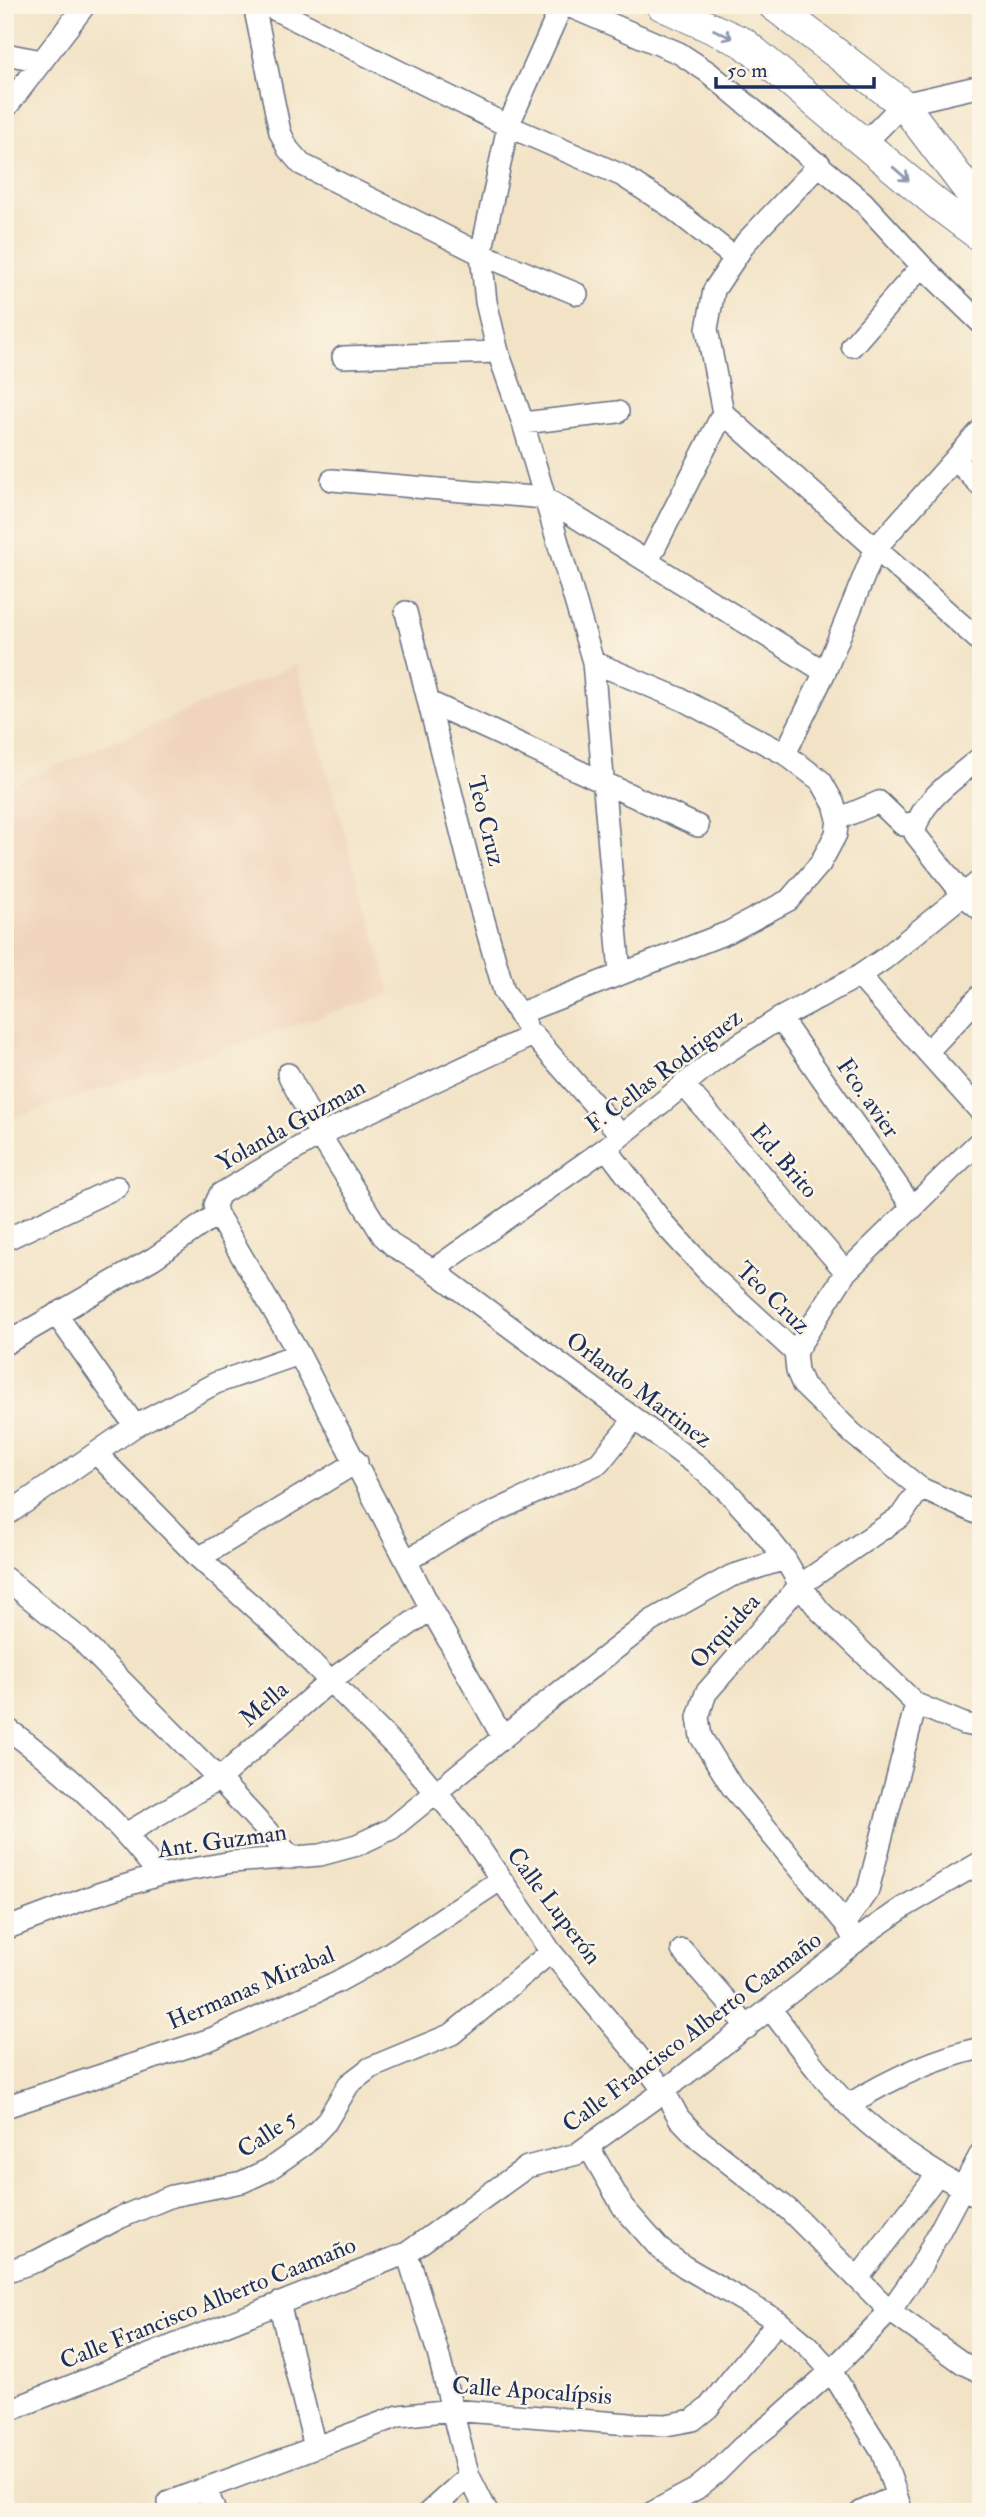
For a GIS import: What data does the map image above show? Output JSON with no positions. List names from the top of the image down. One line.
{"streets":{"street":["Teo Cruz","F. Cellas Rodriguez","Fco. avier","Yolanda Guzman","Ed. Brito","Orlando Martinez","Orquidea","Mella","Ant. Guzman","Calle Luperón","Hermanas Mirabal","Calle Francisco Alberto Caamaño","Calle 5","Calle Apocalípsis"]},"crossings":[["Teo Cruz","F. Cellas Rodriguez"],["Teo Cruz","Yolanda Guzman"],["Teo Cruz","Orquidea"],["F. Cellas Rodriguez","Fco. avier"],["F. Cellas Rodriguez","Ed. Brito"],["F. Cellas Rodriguez","Orlando Martinez"],["Yolanda Guzman","Orlando Martinez"],["Orlando Martinez","Orquidea"],["Orlando Martinez","Ant. Guzman"],["Mella","Calle Luperón"],["Ant. Guzman","Calle Luperón"],["Calle Luperón","Hermanas Mirabal"],["Calle Luperón","Calle Francisco Alberto Caamaño"],["Calle Luperón","Calle 5"]],"scale_bar":"50 m"}
